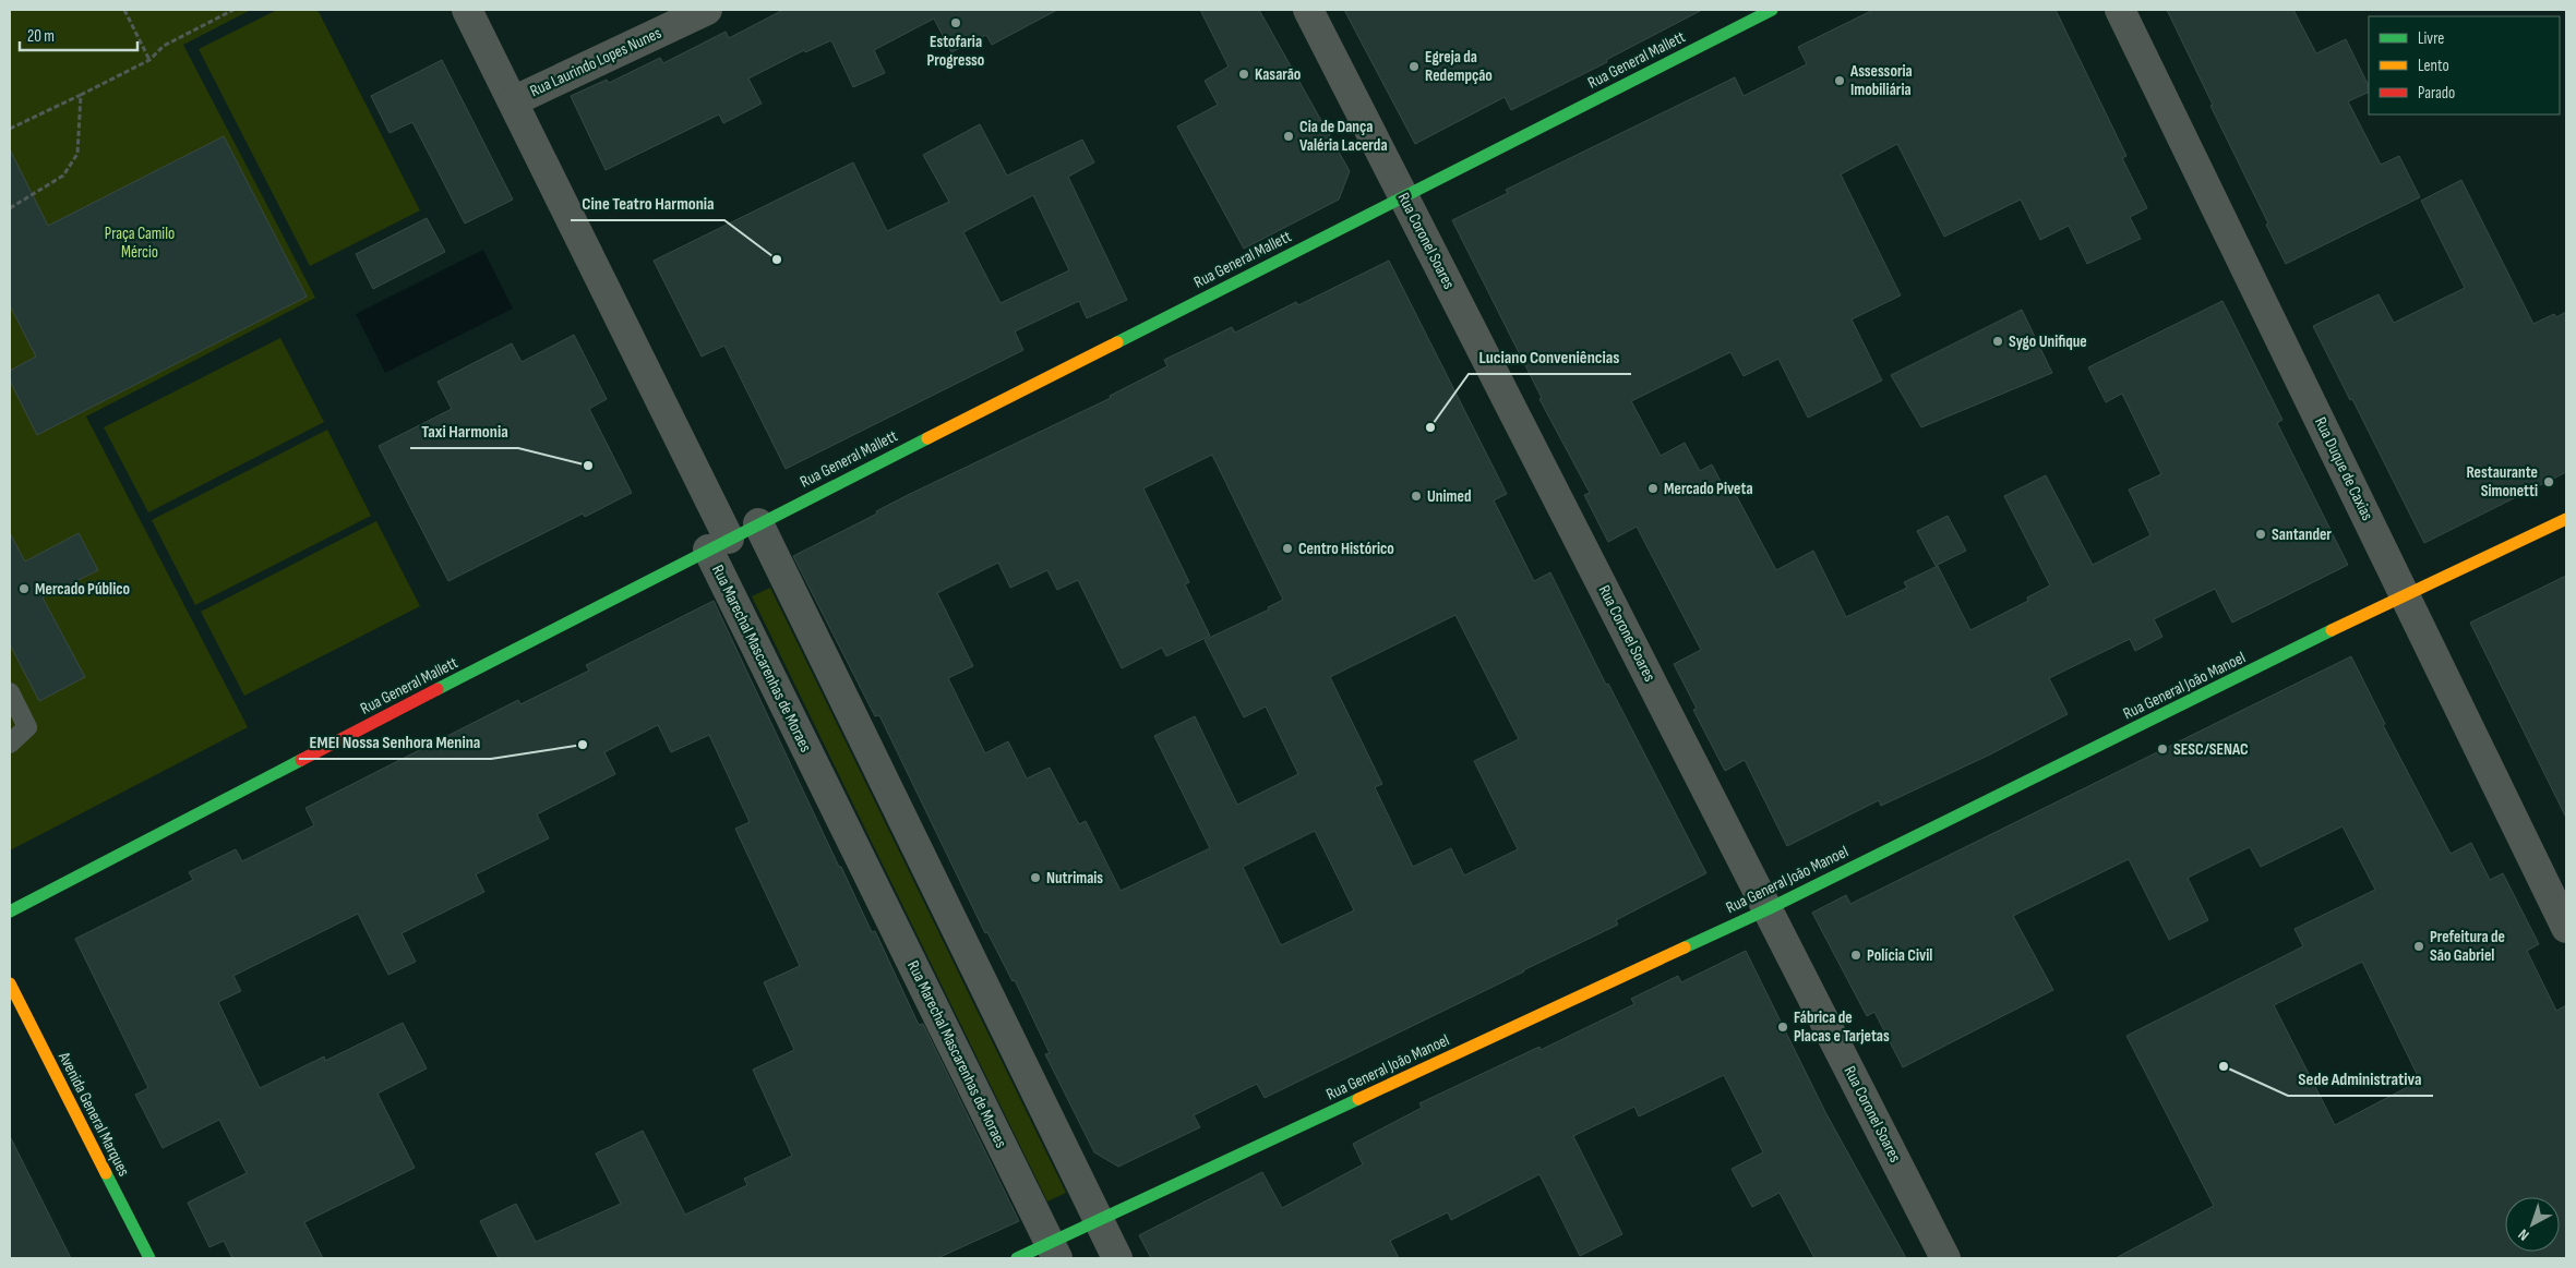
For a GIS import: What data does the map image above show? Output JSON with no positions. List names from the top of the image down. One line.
{"streets":{"street":["Rua General Mallett","Rua Laurindo Lopes Nunes","Rua Coronel Soares","Rua Duque de Caxias","Rua Marechal Mascarenhas de Moraes","Rua General João Manoel","Avenida General Marques"]},"crossings":[["Rua General Mallett","Rua Coronel Soares"],["Rua General Mallett","Rua Marechal Mascarenhas de Moraes"],["Rua Laurindo Lopes Nunes","Rua Marechal Mascarenhas de Moraes"],["Rua Coronel Soares","Rua General João Manoel"],["Rua Duque de Caxias","Rua General João Manoel"],["Rua Marechal Mascarenhas de Moraes","Rua General João Manoel"]],"parks":["Praça Camilo Mércio"],"places":["Estofaria Progresso","Egreja da Redempção","Kasarão","Assessoria Imobiliária","Cia de Dança Valéria Lacerda","Cine Teatro Harmonia","Sygo Unifique","Luciano Conveniências","Taxi Harmonia","Restaurante Simonetti","Mercado Piveta","Unimed","Santander","Centro Histórico","Mercado Público","EMEI Nossa Senhora Menina","SESC/SENAC","Nutrimais","Prefeitura de São Gabriel","Polícia Civil","Fábrica de Placas e Tarjetas","Sede Administrativa"],"legend":["Livre","Lento","Parado"],"scale_bar":"20 m","north":"bottom left"}
